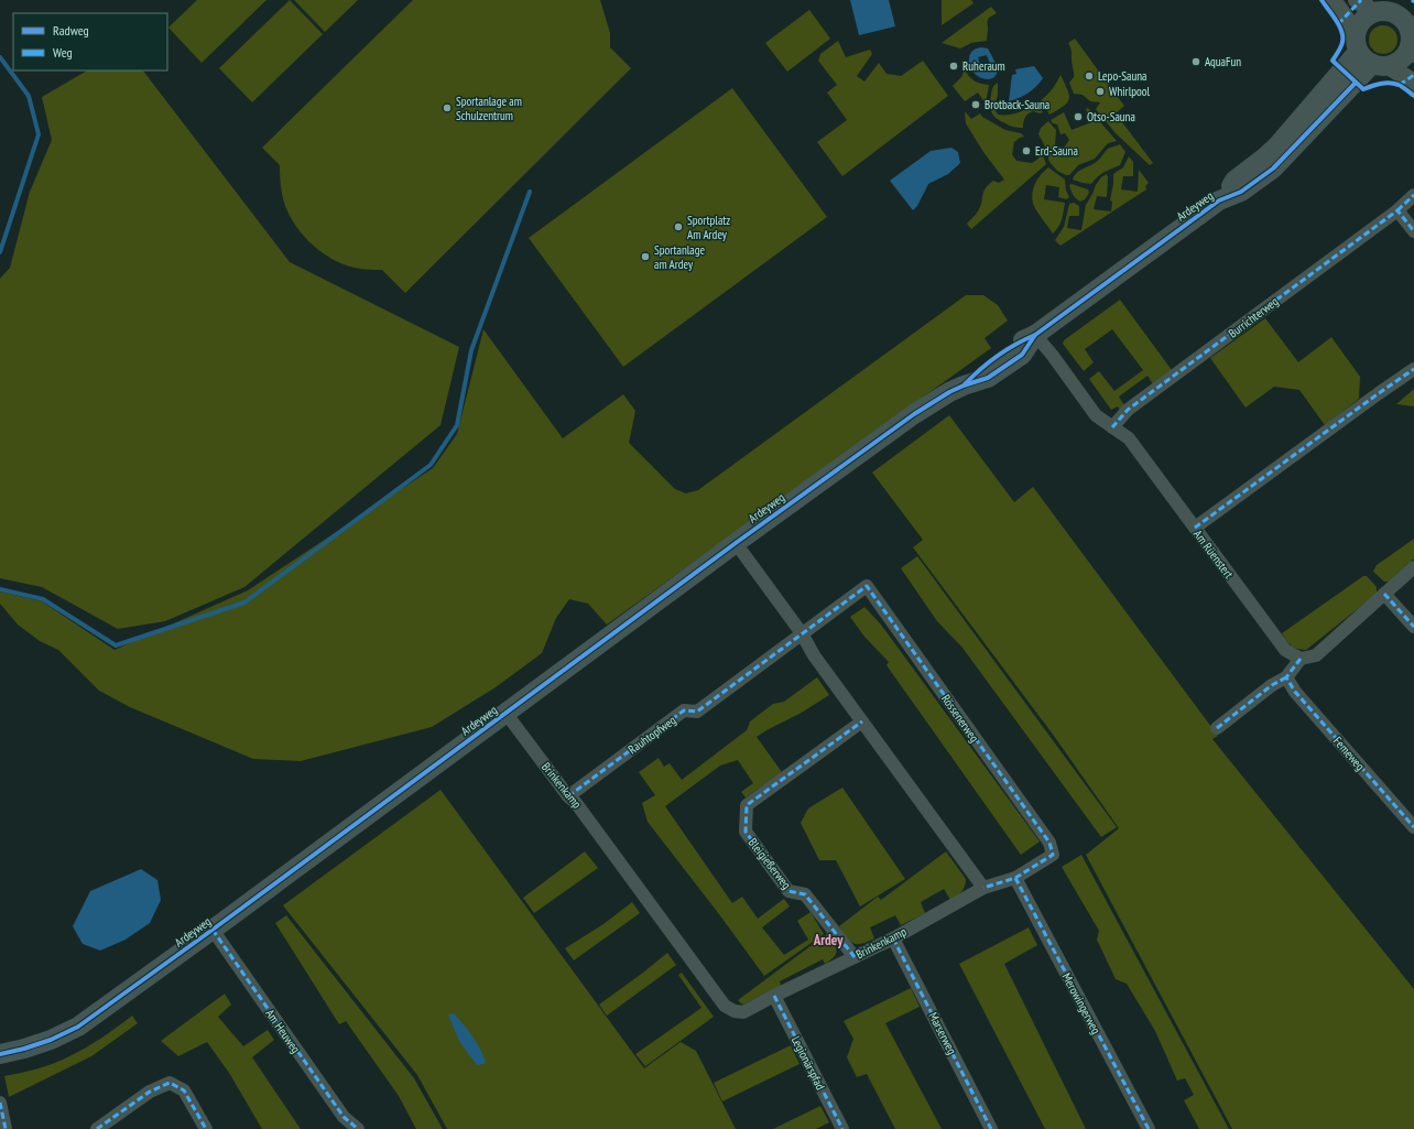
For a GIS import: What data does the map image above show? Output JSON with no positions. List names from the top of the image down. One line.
{"streets":{"main road":["Ardeyweg"],"street":["Burrichterweg","Am Rüenstert","Rössenerweg","Rauhtopfweg","Femeweg","Brinkenkamp","Bleigießerweg","Merowingerweg","Am Heuweg","Marserweg","Legionärspfad"]},"crossings":[["Ardeyweg","Am Rüenstert"],["Ardeyweg","Brinkenkamp"],["Ardeyweg","Am Heuweg"],["Burrichterweg","Am Rüenstert"],["Rössenerweg","Rauhtopfweg"],["Rössenerweg","Brinkenkamp"],["Rössenerweg","Merowingerweg"],["Rauhtopfweg","Brinkenkamp"],["Brinkenkamp","Bleigießerweg"],["Brinkenkamp","Marserweg"],["Brinkenkamp","Legionärspfad"]],"districts":["Ardey"],"places":["AquaFun","Ruheraum","Lepo-Sauna","Whirlpool","Brotback-Sauna","Sportanlage am Schulzentrum","Otso-Sauna","Erd-Sauna","Sportplatz Am Ardey","Sportanlage am Ardey"],"legend":["Radweg","Weg"]}
